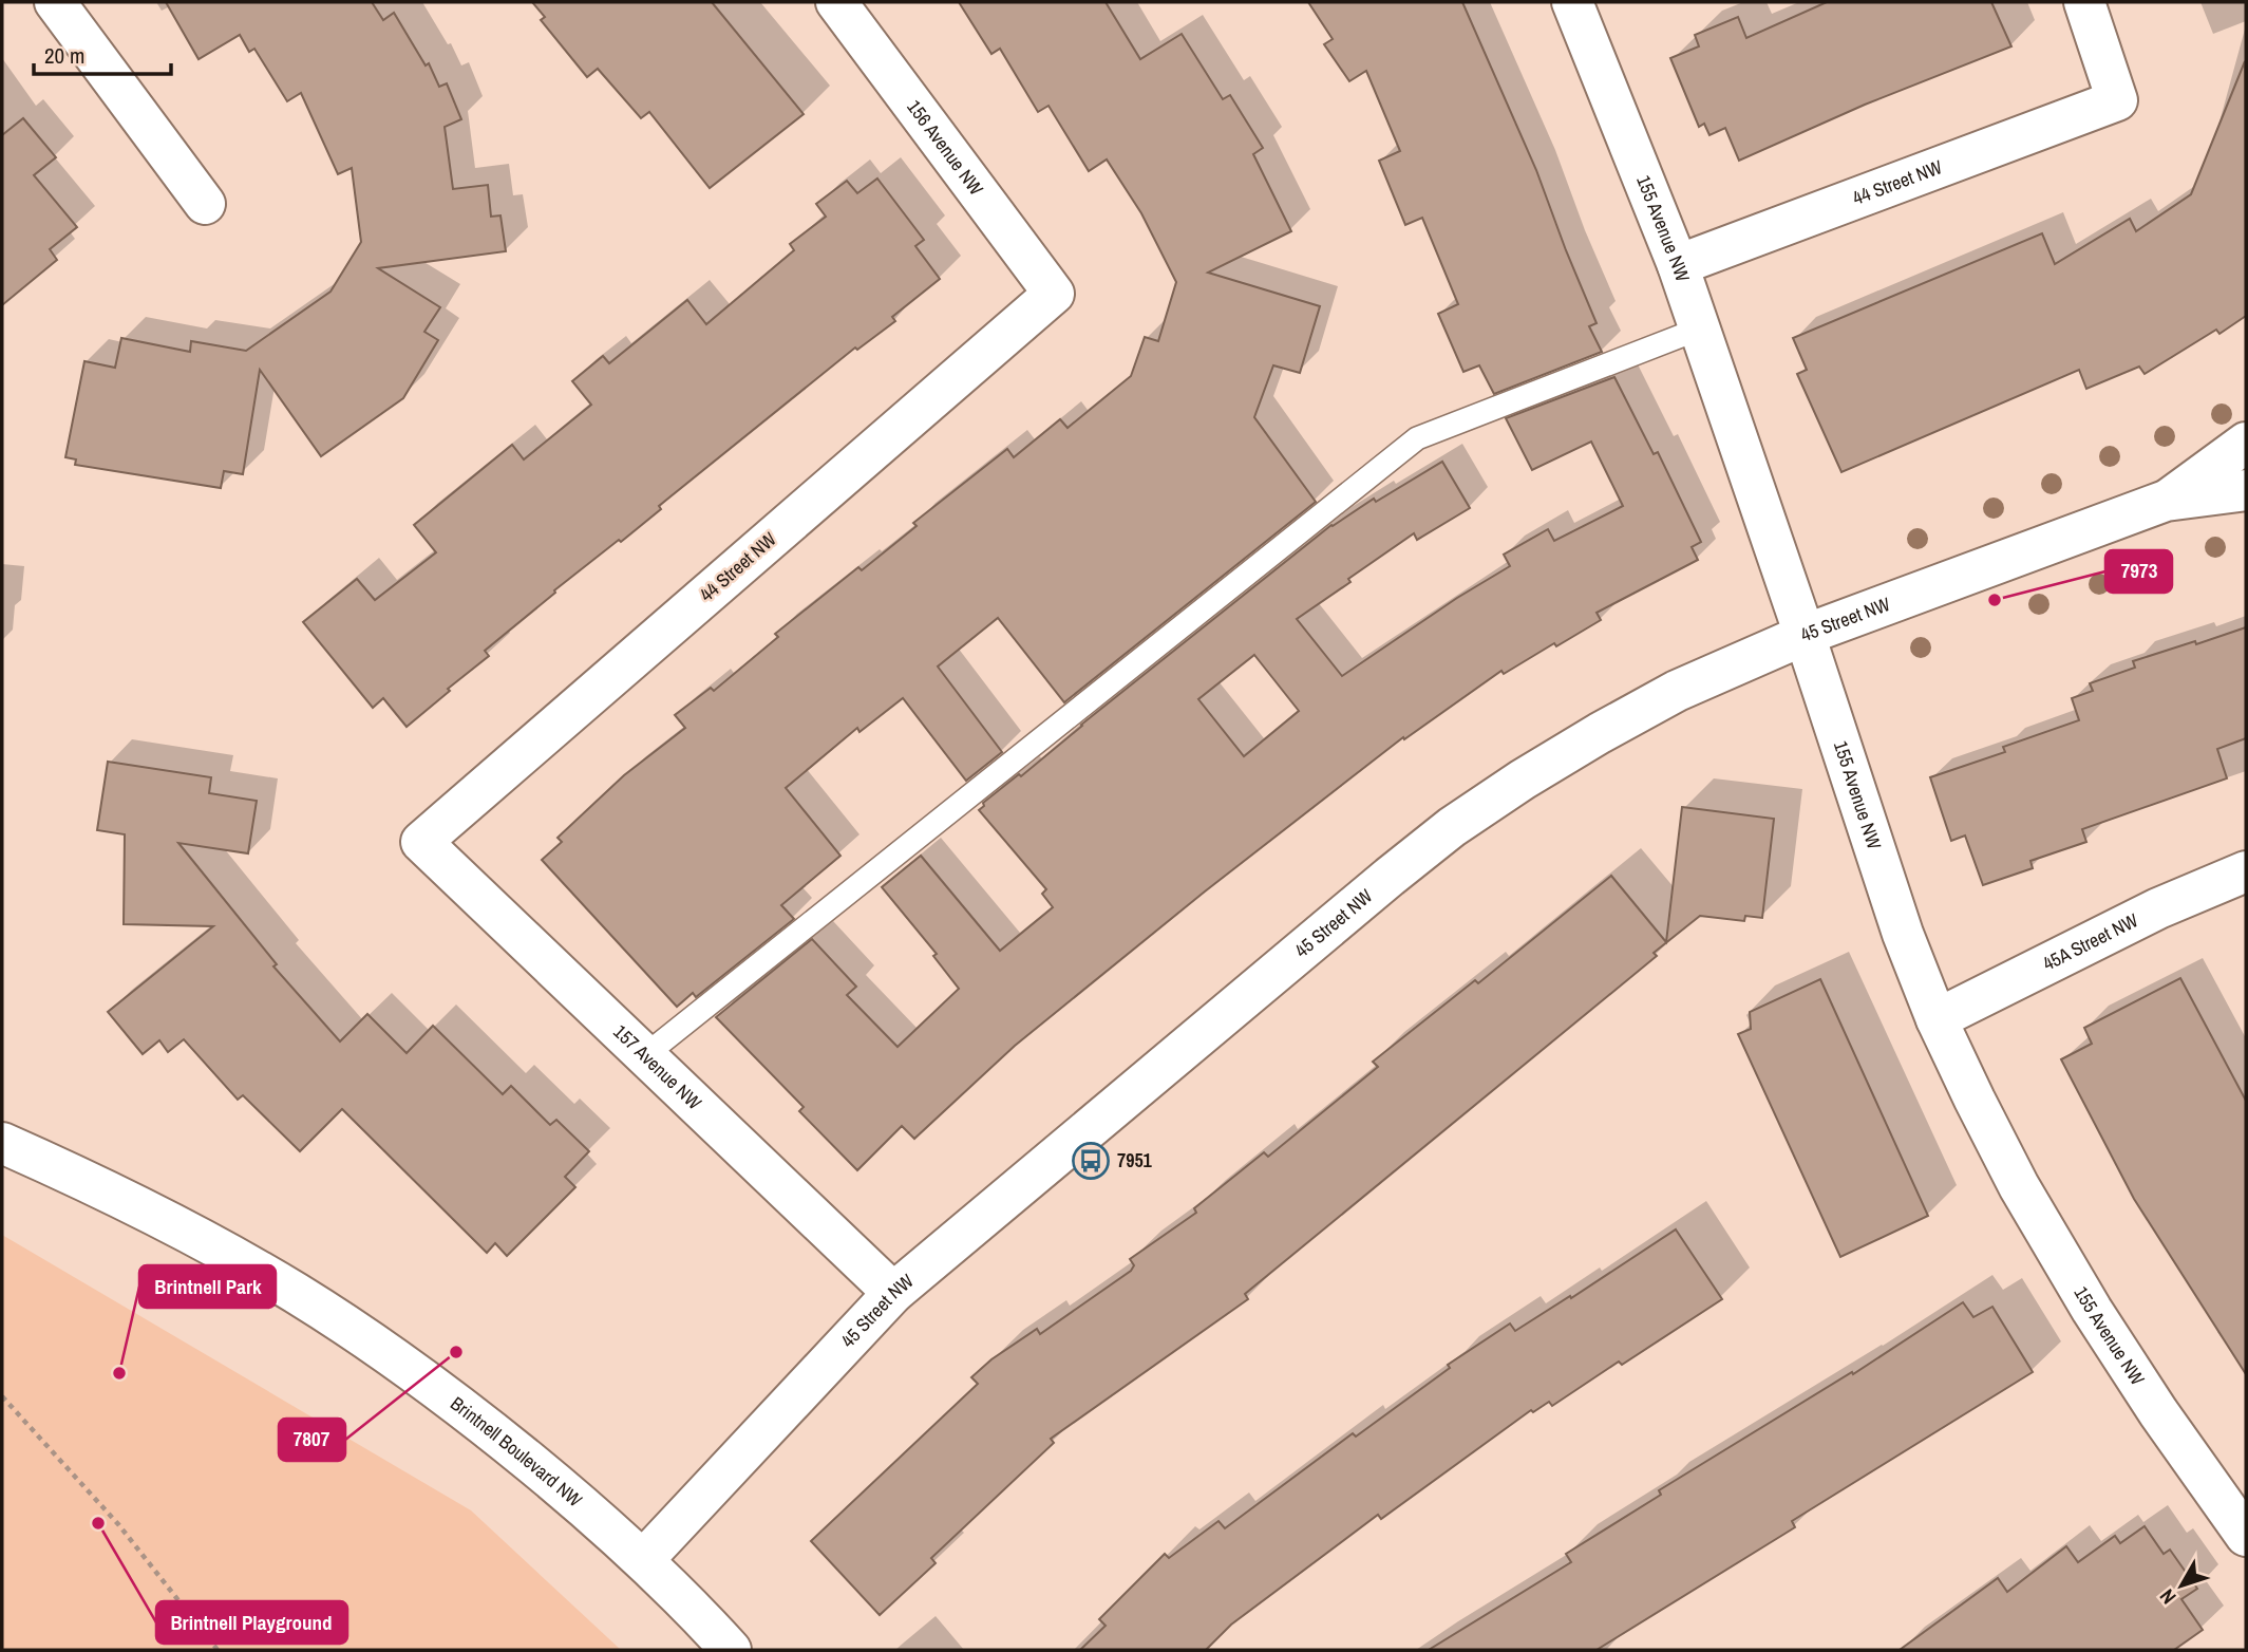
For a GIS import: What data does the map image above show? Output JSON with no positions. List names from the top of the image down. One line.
{"streets":{"street":["156 Avenue NW","44 Street NW","155 Avenue NW","45 Street NW","45A Street NW","157 Avenue NW","Brintnell Boulevard NW"]},"crossings":[["156 Avenue NW","44 Street NW"],["44 Street NW","155 Avenue NW"],["44 Street NW","157 Avenue NW"],["155 Avenue NW","45 Street NW"],["155 Avenue NW","45A Street NW"],["45 Street NW","157 Avenue NW"],["45 Street NW","Brintnell Boulevard NW"]],"places":{"other":["7973","7807","Brintnell Park","Brintnell Playground"],"bus stop":["7951"]},"scale_bar":"20 m","north":"bottom left"}
